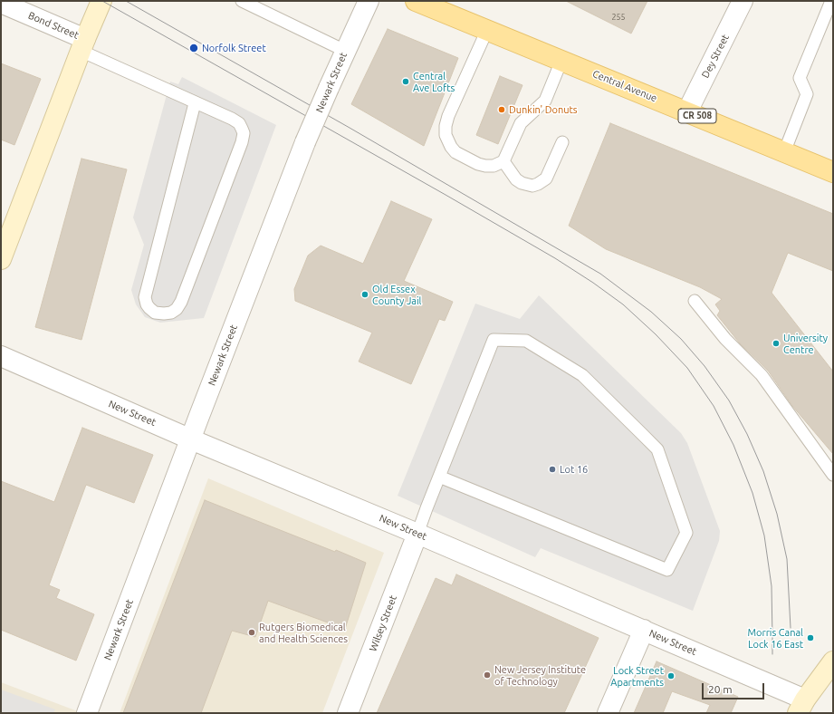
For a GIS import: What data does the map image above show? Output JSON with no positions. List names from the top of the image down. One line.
{"streets":{"main road":["Central Avenue","CR 508"],"street":["Bond Street","Dey Street","Newark Street","New Street","Wilsey Street"]},"crossings":[["Dey Street","Central Avenue"],["Newark Street","New Street"],["New Street","Wilsey Street"]],"places":["Norfolk Street","Central Ave Lofts","Dunkin' Donuts","Old Essex County Jail","University Centre","Lot 16","Rutgers Biomedical and Health Sciences","Morris Canal Lock 16 East","New Jersey Institute of Technology","Lock Street Apartments"],"house_numbers":["255"],"scale_bar":"20 m"}
